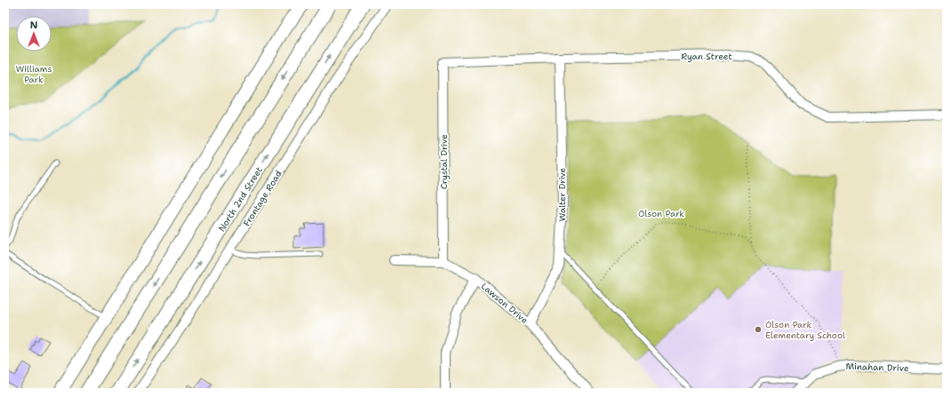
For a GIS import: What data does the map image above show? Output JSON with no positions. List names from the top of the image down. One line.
{"streets":{"main road":["North 2nd Street"],"street":["Ryan Street","Crystal Drive","Walter Drive","Frontage Road","Lawson Drive","Minahan Drive"]},"crossings":[["Ryan Street","Crystal Drive"],["Ryan Street","Walter Drive"],["Crystal Drive","Lawson Drive"],["Walter Drive","Lawson Drive"]],"parks":["Williams Park","Olson Park"],"places":["Olson Park Elementary School"],"north":"top"}
